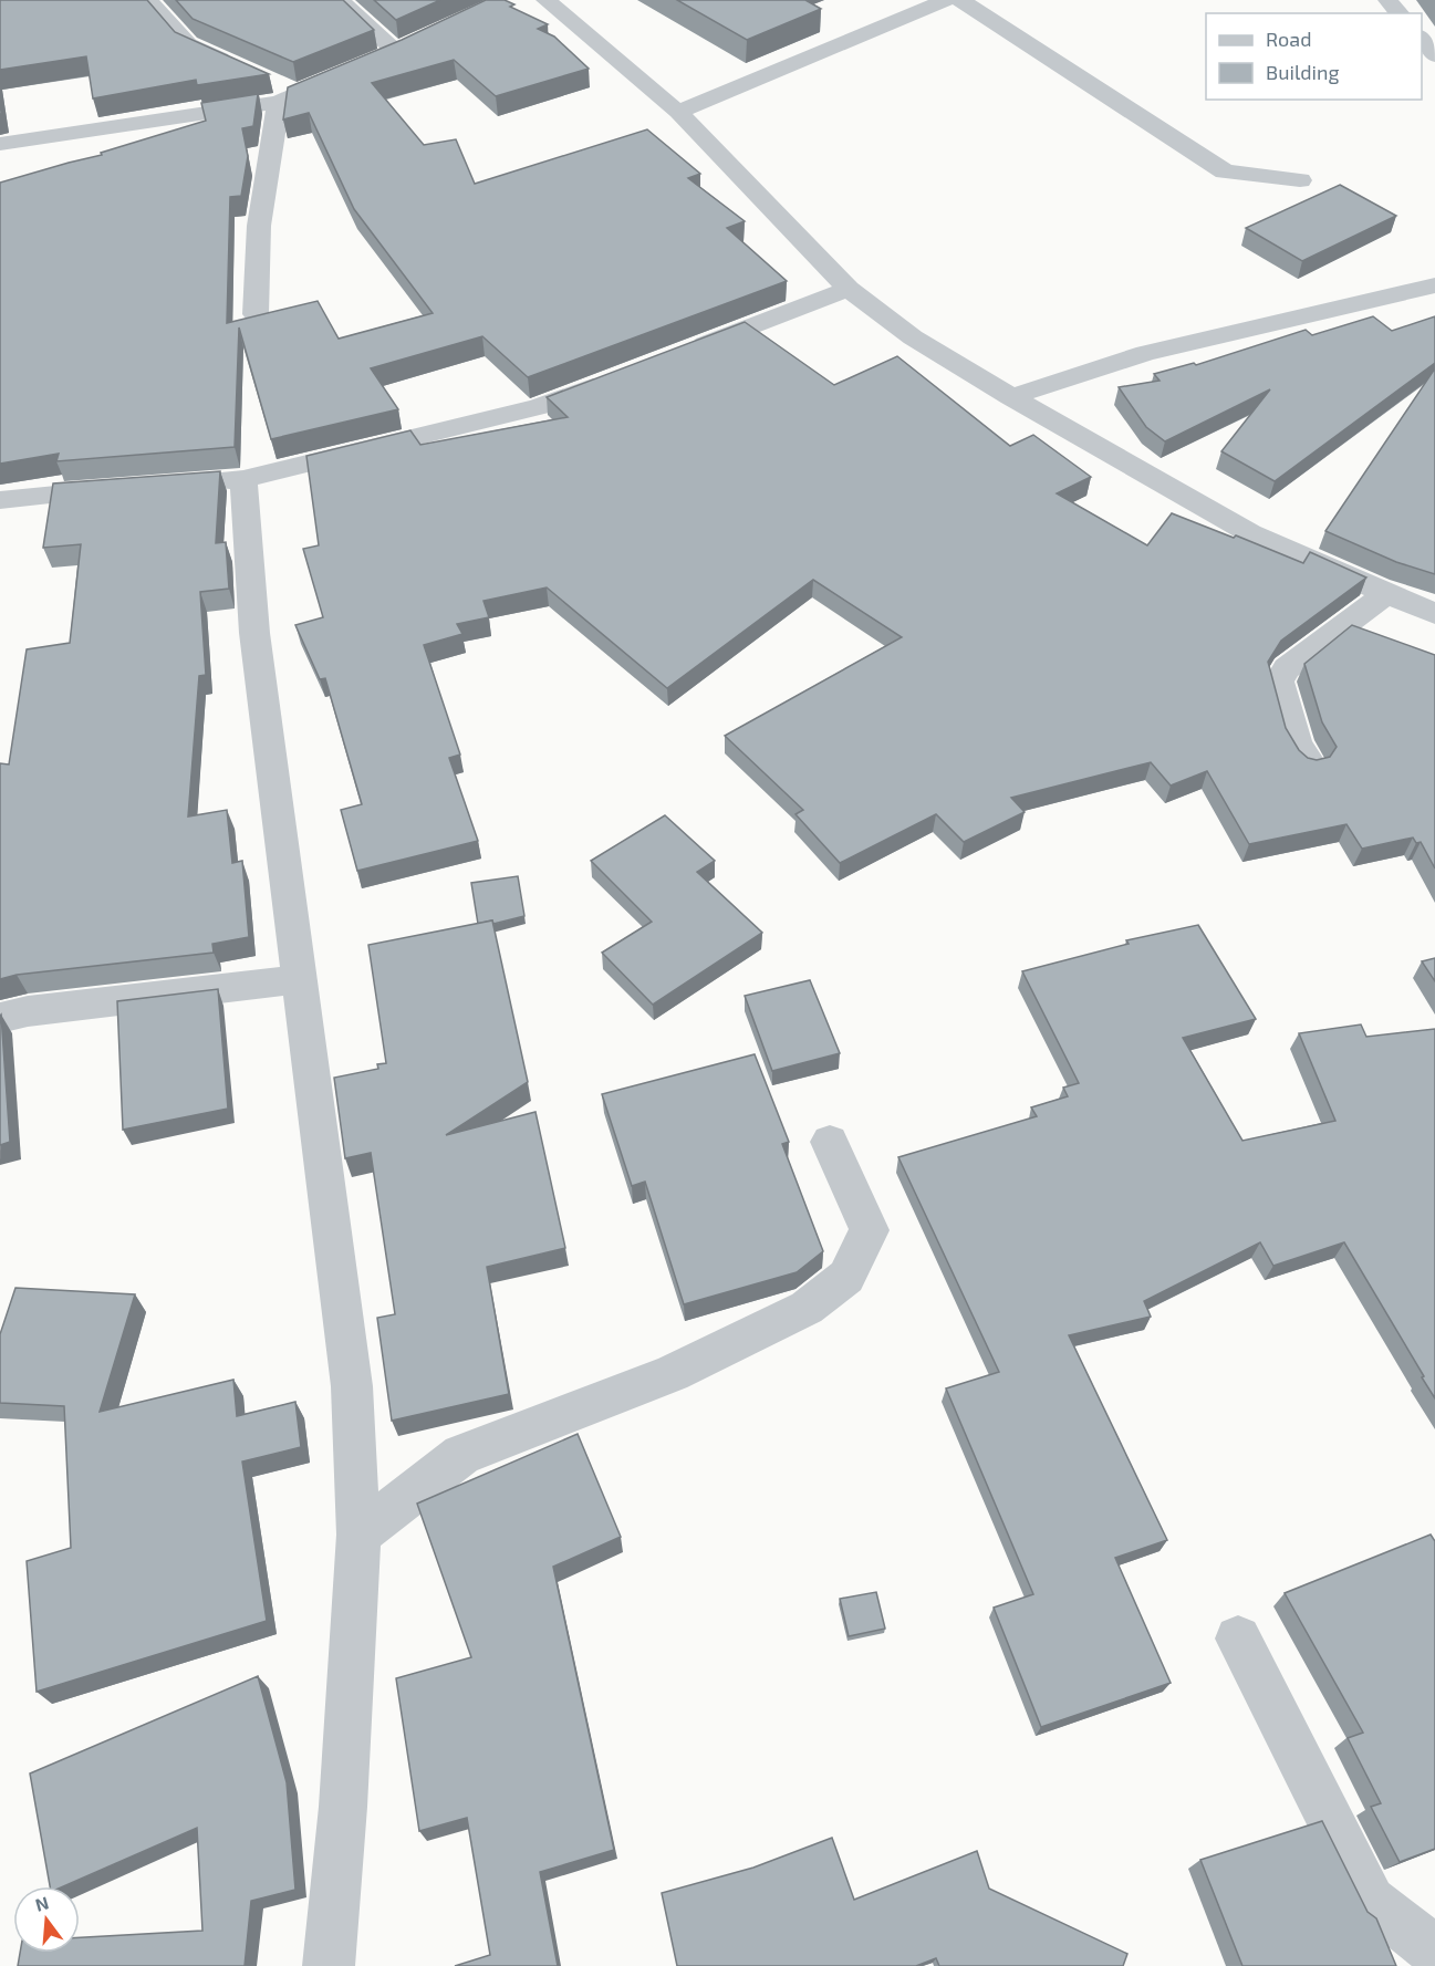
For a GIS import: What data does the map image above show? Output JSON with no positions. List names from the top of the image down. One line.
{"legend":["Road","Building"],"north":"top"}
